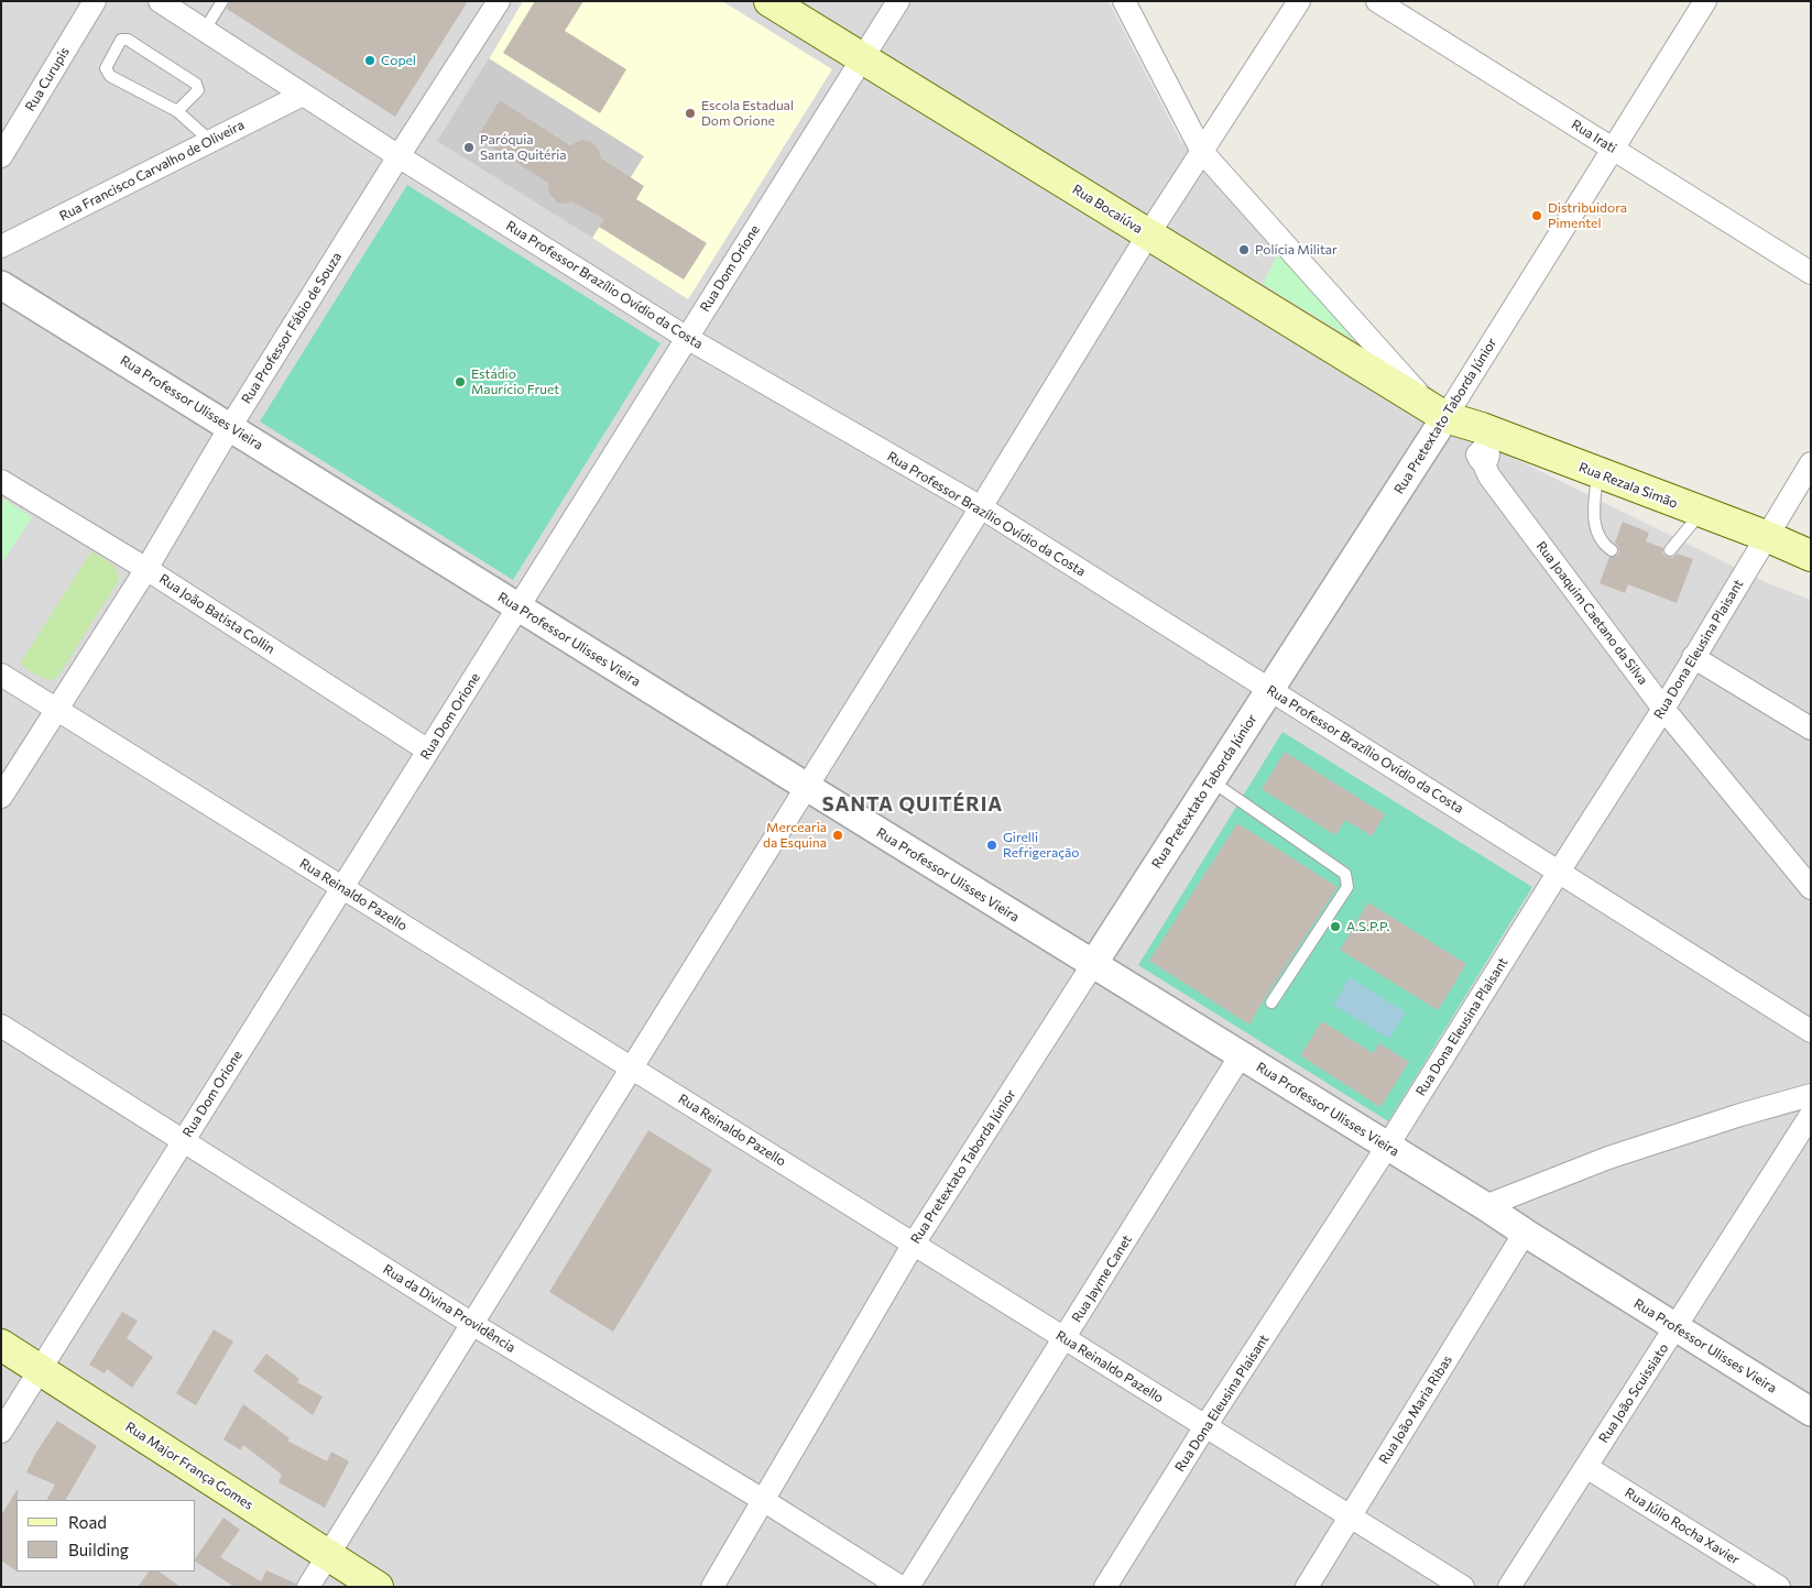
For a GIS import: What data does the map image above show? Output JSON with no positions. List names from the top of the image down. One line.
{"streets":{"main road":["Rua Bocaiúva","Rua Rezala Simão","Rua Major França Gomes"],"street":["Rua Curupis","Rua Irati","Rua Francisco Carvalho de Oliveira","Rua Dom Orione","Rua Professor Brazílio Ovídio da Costa","Rua Professor Fábio de Souza","Rua Professor Ulisses Vieira","Rua Pretextato Taborda Júnior","Rua Joaquim Caetano da Silva","Rua João Batista Collin","Rua Dona Eleusina Plaisant","Rua Reinaldo Pazello","Rua Jayme Canet","Rua da Divina Providência","Rua João Scuissiato","Rua João Maria Ribas","Rua Júlio Rocha Xavier"]},"crossings":[["Rua Irati","Rua Pretextato Taborda Júnior"],["Rua Francisco Carvalho de Oliveira","Rua Professor Brazílio Ovídio da Costa"],["Rua Bocaiúva","Rua Dom Orione"],["Rua Bocaiúva","Rua Pretextato Taborda Júnior"],["Rua Bocaiúva","Rua Rezala Simão"],["Rua Dom Orione","Rua Professor Brazílio Ovídio da Costa"],["Rua Dom Orione","Rua Professor Ulisses Vieira"],["Rua Dom Orione","Rua João Batista Collin"],["Rua Dom Orione","Rua Reinaldo Pazello"],["Rua Dom Orione","Rua da Divina Providência"],["Rua Dom Orione","Rua Major França Gomes"],["Rua Professor Brazílio Ovídio da Costa","Rua Professor Fábio de Souza"],["Rua Professor Brazílio Ovídio da Costa","Rua Pretextato Taborda Júnior"],["Rua Professor Brazílio Ovídio da Costa","Rua Dona Eleusina Plaisant"],["Rua Professor Fábio de Souza","Rua Professor Ulisses Vieira"],["Rua Professor Fábio de Souza","Rua João Batista Collin"],["Rua Professor Fábio de Souza","Rua Reinaldo Pazello"],["Rua Professor Ulisses Vieira","Rua Pretextato Taborda Júnior"],["Rua Professor Ulisses Vieira","Rua Dona Eleusina Plaisant"],["Rua Professor Ulisses Vieira","Rua Jayme Canet"],["Rua Professor Ulisses Vieira","Rua João Scuissiato"],["Rua Professor Ulisses Vieira","Rua João Maria Ribas"],["Rua Pretextato Taborda Júnior","Rua Rezala Simão"],["Rua Pretextato Taborda Júnior","Rua Reinaldo Pazello"],["Rua Pretextato Taborda Júnior","Rua da Divina Providência"],["Rua Rezala Simão","Rua Dona Eleusina Plaisant"],["Rua Joaquim Caetano da Silva","Rua Dona Eleusina Plaisant"],["Rua Dona Eleusina Plaisant","Rua Reinaldo Pazello"],["Rua Reinaldo Pazello","Rua Jayme Canet"],["Rua Reinaldo Pazello","Rua João Maria Ribas"],["Rua João Scuissiato","Rua Júlio Rocha Xavier"]],"districts":["SANTA QUITÉRIA"],"places":["Copel","Escola Estadual Dom Orione","Paróquia Santa Quitéria","Distribuidora Pimentel","Polícia Militar","Estádio Maurício Fruet","Mercearia da Esquina","Girelli Refrigeração","A.S.P.P."],"legend":["Road","Building"]}
